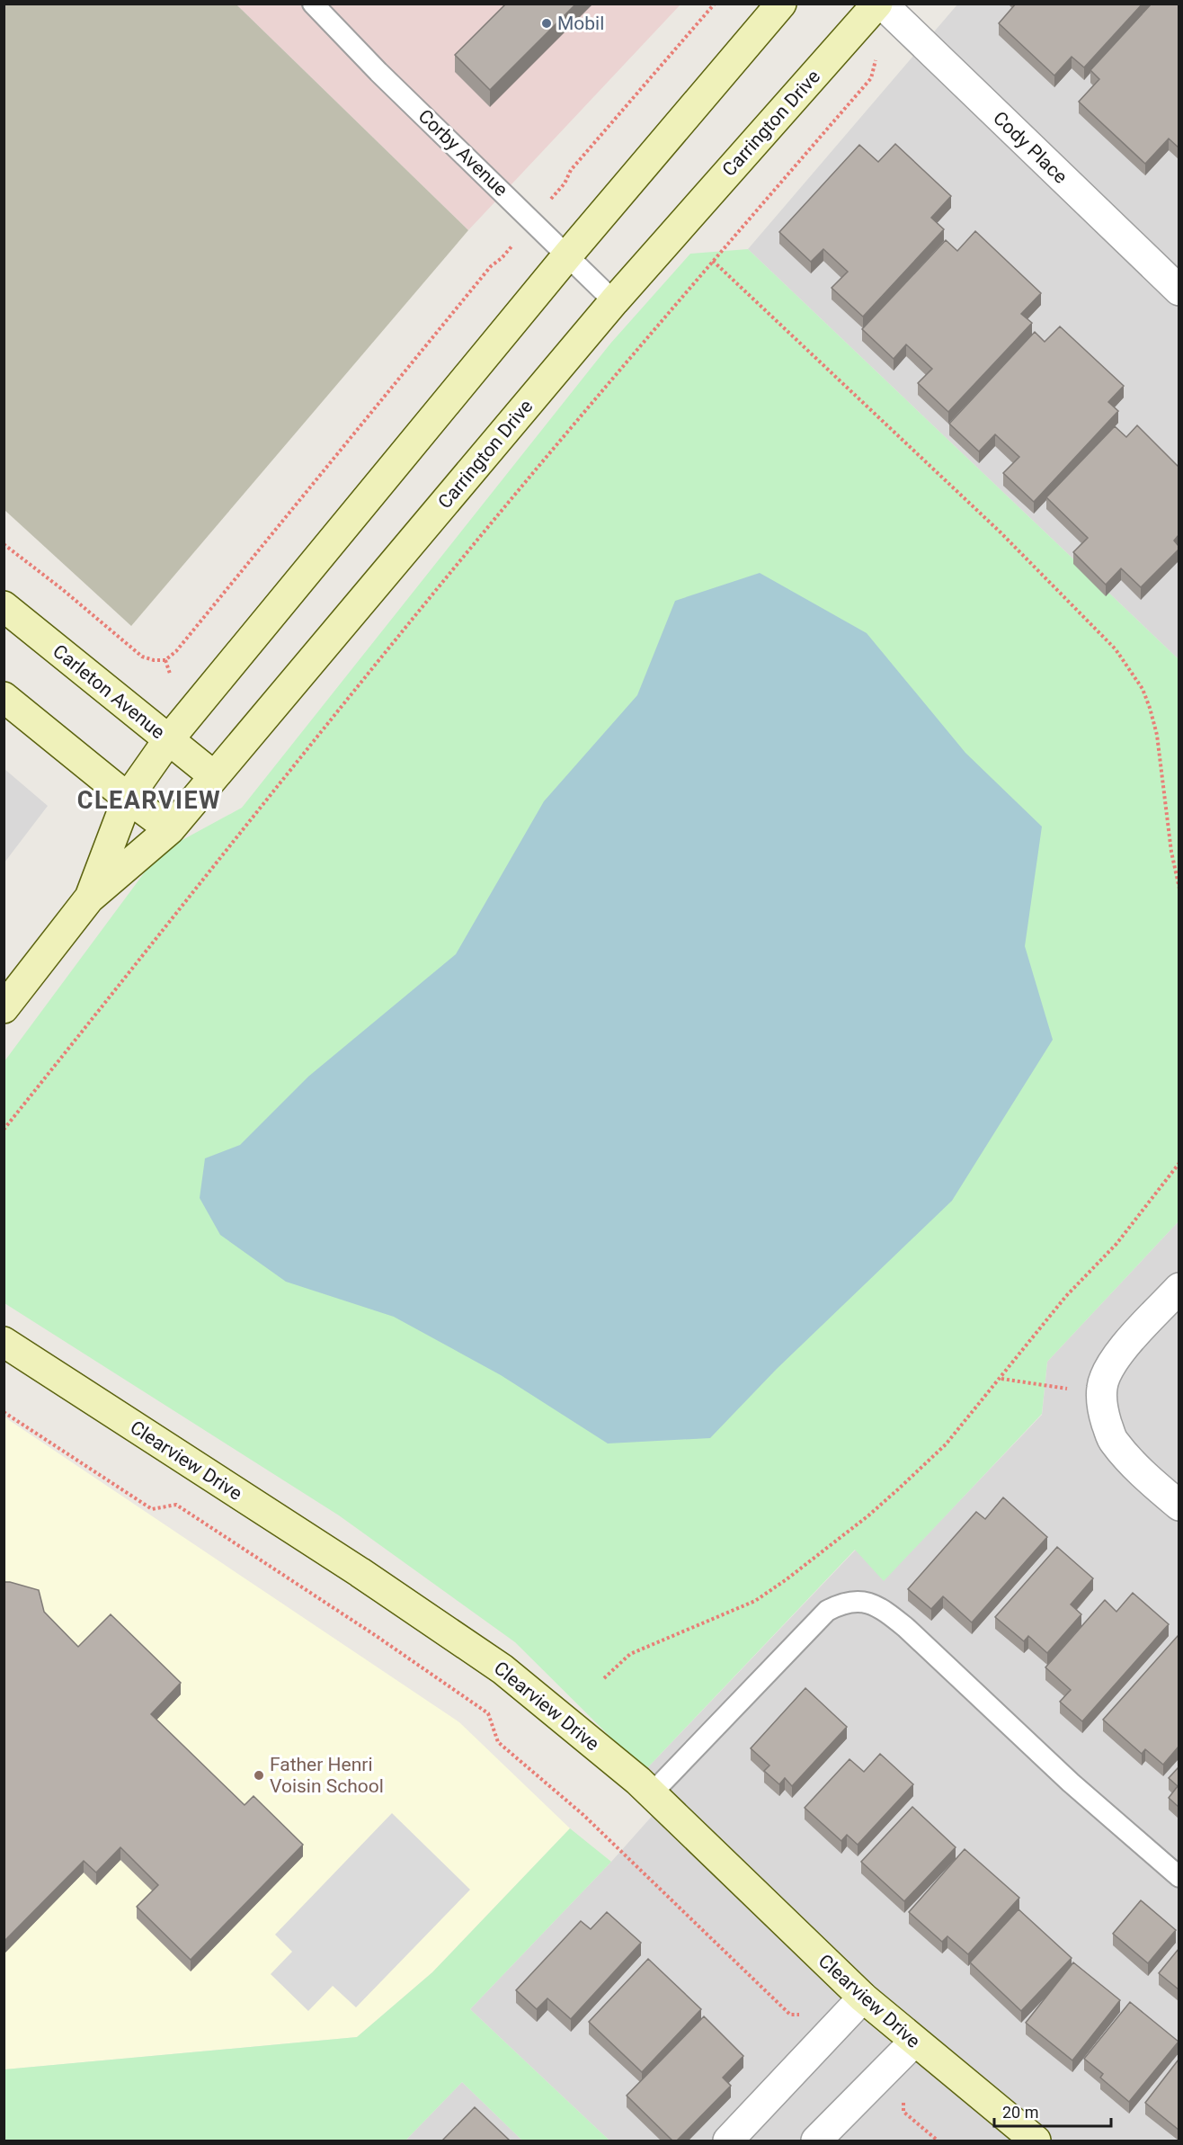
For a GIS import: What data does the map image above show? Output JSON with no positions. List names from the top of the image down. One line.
{"streets":{"street":["Carrington Drive","Cody Place","Carleton Avenue","Clearview Drive"],"lane":["Corby Avenue"]},"crossings":[["Carrington Drive","Cody Place"],["Carrington Drive","Corby Avenue"],["Carrington Drive","Carleton Avenue"]],"districts":["CLEARVIEW"],"places":["Mobil","Father Henri Voisin School"],"scale_bar":"20 m"}
